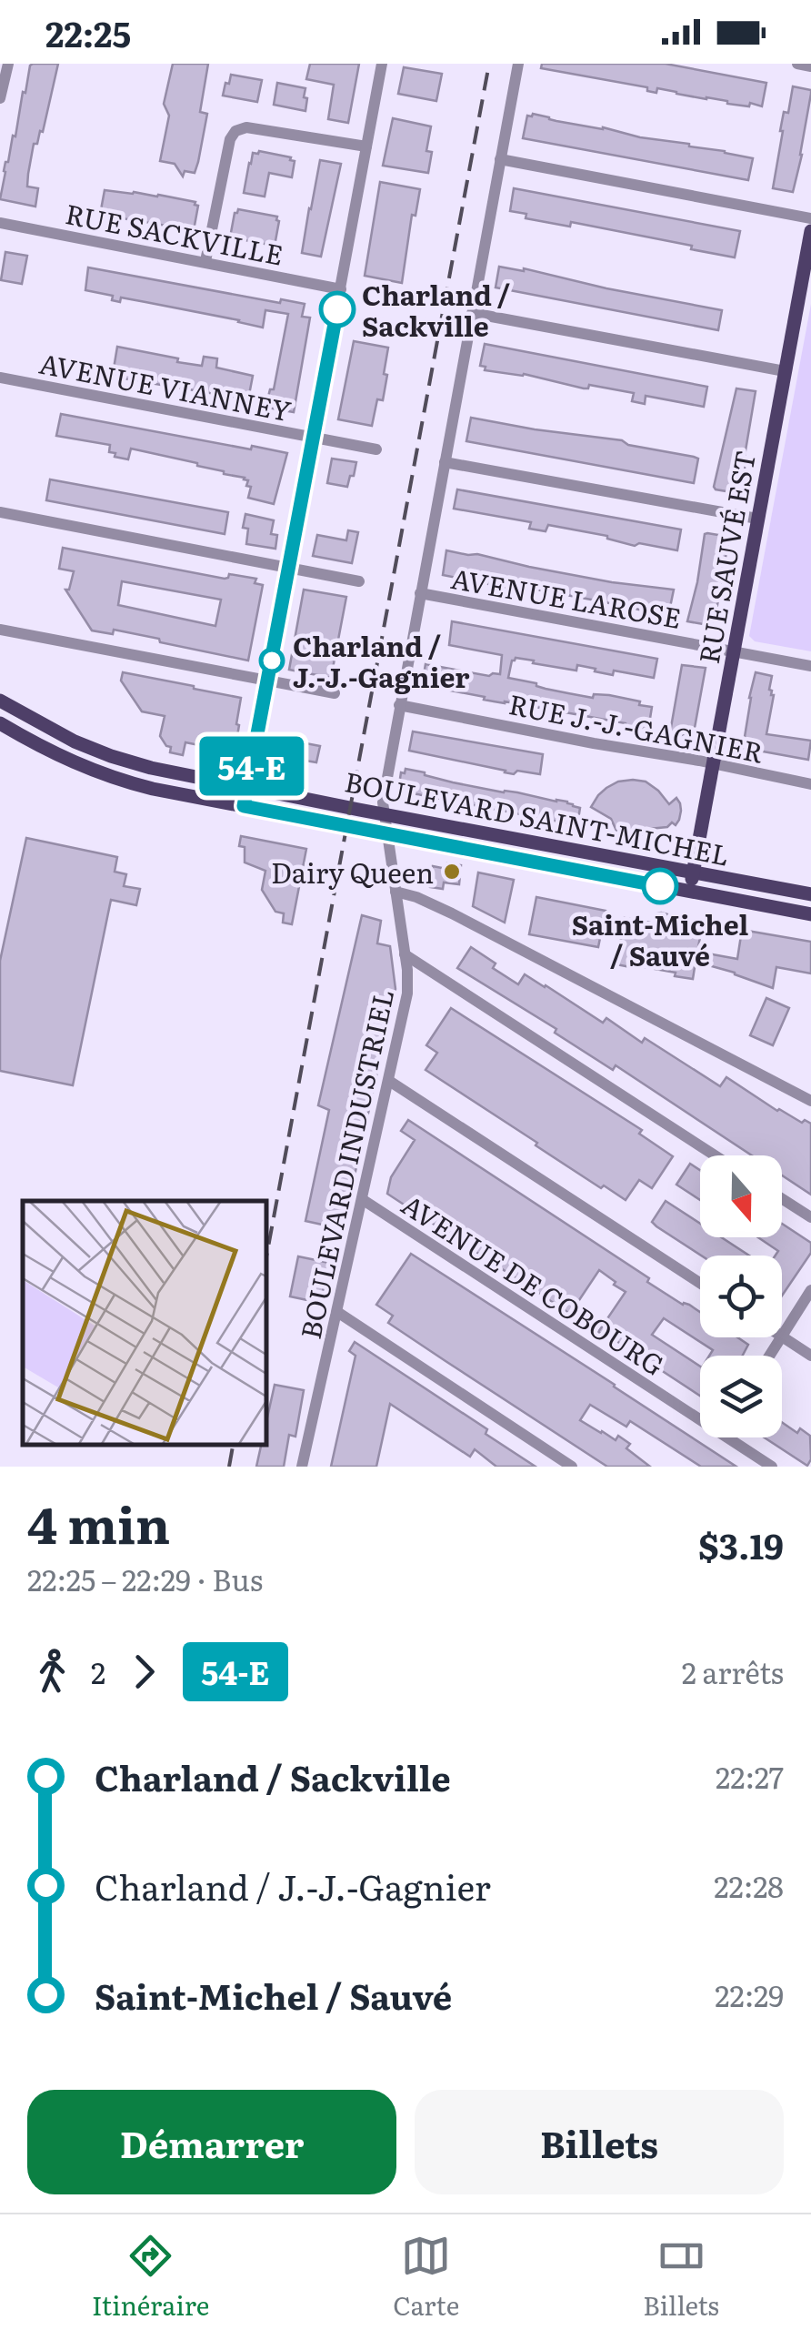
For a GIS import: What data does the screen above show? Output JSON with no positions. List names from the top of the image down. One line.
{"streets":{"main road":["RUE SAUVÉ EST","BOULEVARD SAINT-MICHEL"],"street":["RUE SACKVILLE","AVENUE VIANNEY","AVENUE LAROSE","RUE J.-J.-GAGNIER","BOULEVARD INDUSTRIEL","AVENUE DE COBOURG"]},"crossings":[["RUE SAUVÉ EST","AVENUE LAROSE"],["RUE SAUVÉ EST","RUE J.-J.-GAGNIER"],["RUE SAUVÉ EST","BOULEVARD SAINT-MICHEL"],["AVENUE LAROSE","BOULEVARD INDUSTRIEL"],["RUE J.-J.-GAGNIER","BOULEVARD INDUSTRIEL"],["BOULEVARD SAINT-MICHEL","BOULEVARD INDUSTRIEL"],["BOULEVARD INDUSTRIEL","AVENUE DE COBOURG"]],"places":["Charland / Sackville","Charland / J.-J.-Gagnier","Dairy Queen","Saint-Michel / Sauvé"],"lines":["bus line 54-E"],"north":"bottom","page":{"status":"22:25","on_map":"54-E","heading":["4 min","22:25 – 22:29 · Bus","$3.19"],"legs":["2","54-E","2 arrêts"],"list":[{"name":"Charland / Sackville","value":"22:27"},{"name":"Charland / J.-J.-Gagnier","value":"22:28"},{"name":"Saint-Michel / Sauvé","value":"22:29"}],"buttons":["Démarrer","Billets"],"tabs":["Itinéraire","Carte","Billets"]}}
